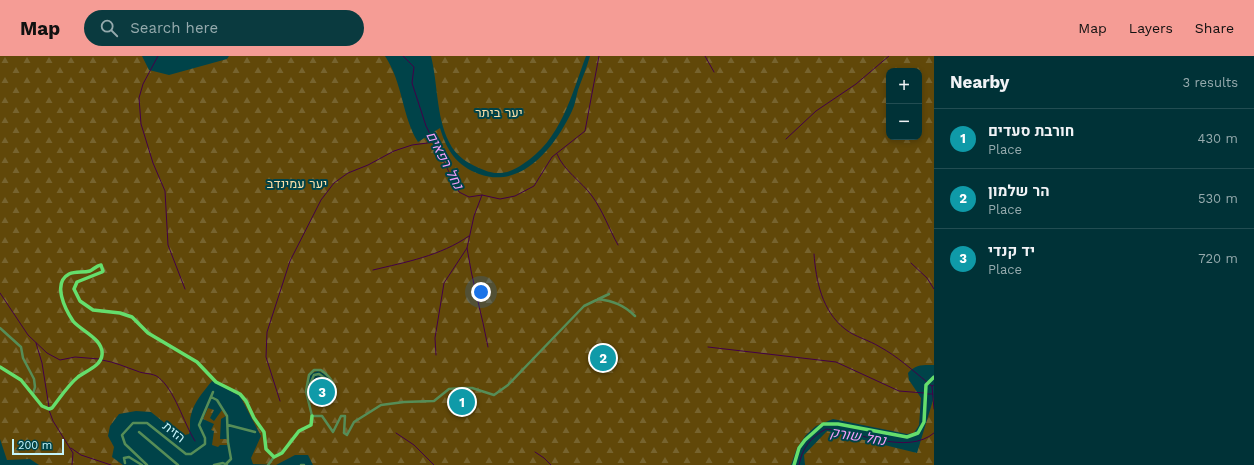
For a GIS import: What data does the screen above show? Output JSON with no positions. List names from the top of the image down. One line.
{"streets":{"street":["הזית"]},"water":["נחל רפאים","נחל שורק"],"parks":["יער ביתר","יער עמינדב"],"scale_bar":"200 m","page":{"header":"Map","search":"Search here","nav":["Map","Layers","Share"],"heading":["Nearby","3 results"],"map_buttons":["+","−"],"list":[{"mark":"1","name":"חורבת סעדים","note":"Place","value":"430 m"},{"mark":"2","name":"הר שלמון","note":"Place","value":"530 m"},{"mark":"3","name":"יד קנדי","note":"Place","value":"720 m"}],"pins":["2","3","1"],"scale":"200 m"}}
